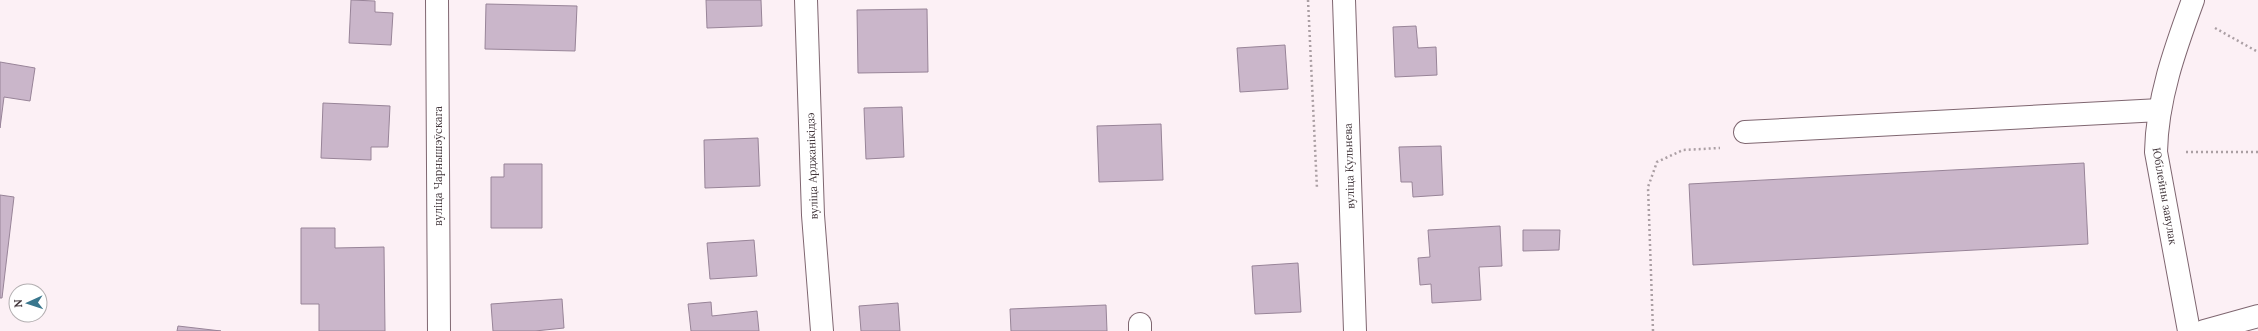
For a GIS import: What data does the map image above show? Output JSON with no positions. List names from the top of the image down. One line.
{"streets":{"street":["вуліца Чарнышэўскага","вуліца Арджанікідзэ","вуліца Кульнева","Юбілейны завулак"]},"north":"left"}
